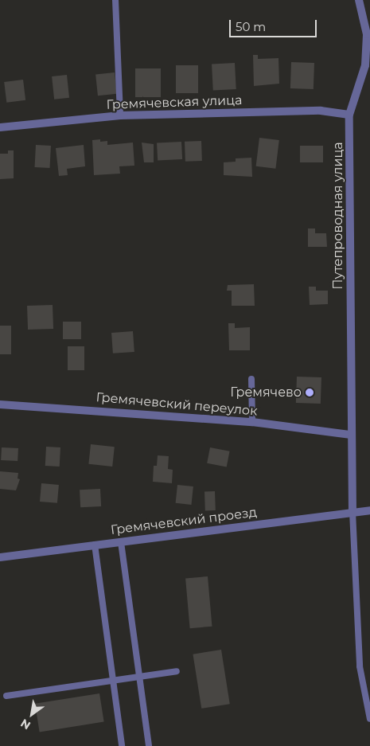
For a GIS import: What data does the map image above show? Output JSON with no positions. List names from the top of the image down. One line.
{"streets":{"street":["Гремячевская улица","Путепроводная улица","Гремячевский переулок","Гремячевский проезд"]},"crossings":[["Гремячевская улица","Путепроводная улица"],["Путепроводная улица","Гремячевский переулок"],["Путепроводная улица","Гремячевский проезд"]],"places":["Гремячево"],"scale_bar":"50 m","north":"bottom left"}
